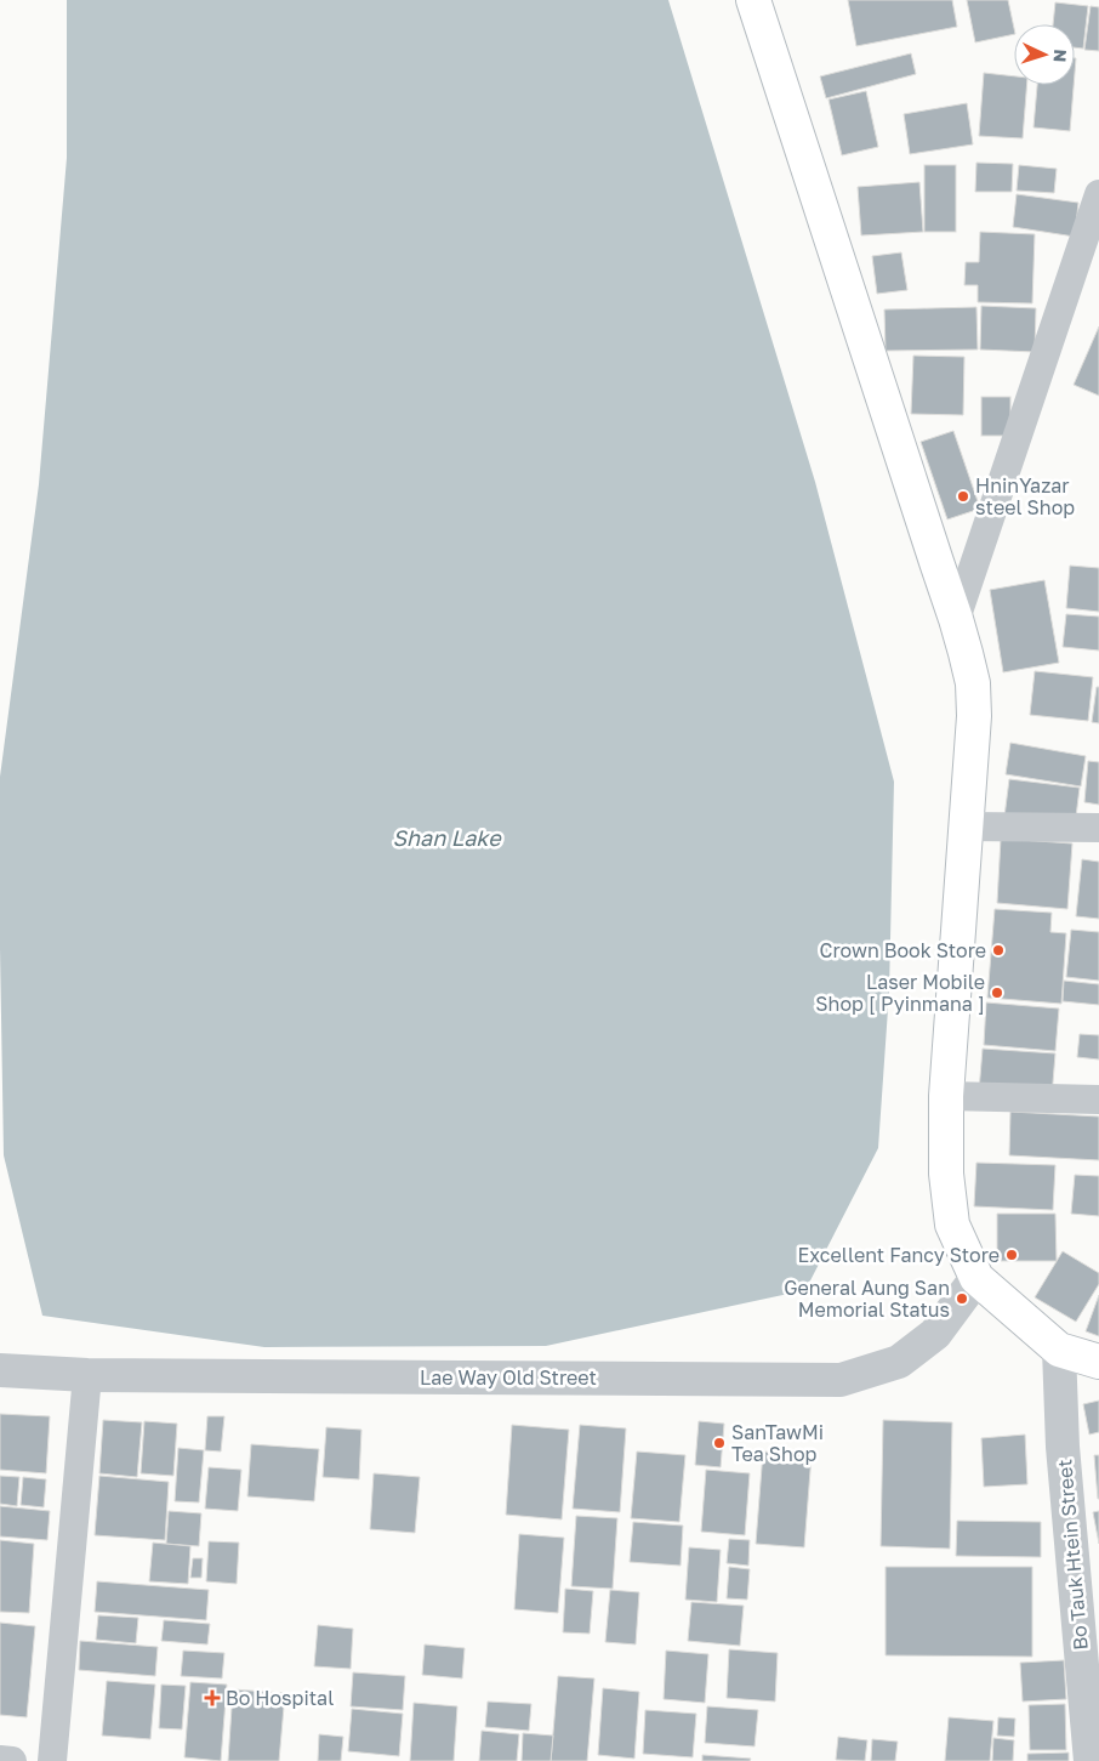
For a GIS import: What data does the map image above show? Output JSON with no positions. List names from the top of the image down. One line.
{"streets":{"street":["Lae Way Old Street","Bo Tauk Htein Street"]},"water":["Shan Lake"],"places":{"other":["HninYazar steel Shop","Crown Book Store","Laser Mobile Shop [ Pyinmana ]","Excellent Fancy Store","General Aung San Memorial Status","SanTawMi Tea Shop"],"health":["Bo Hospital"]},"north":"right"}
